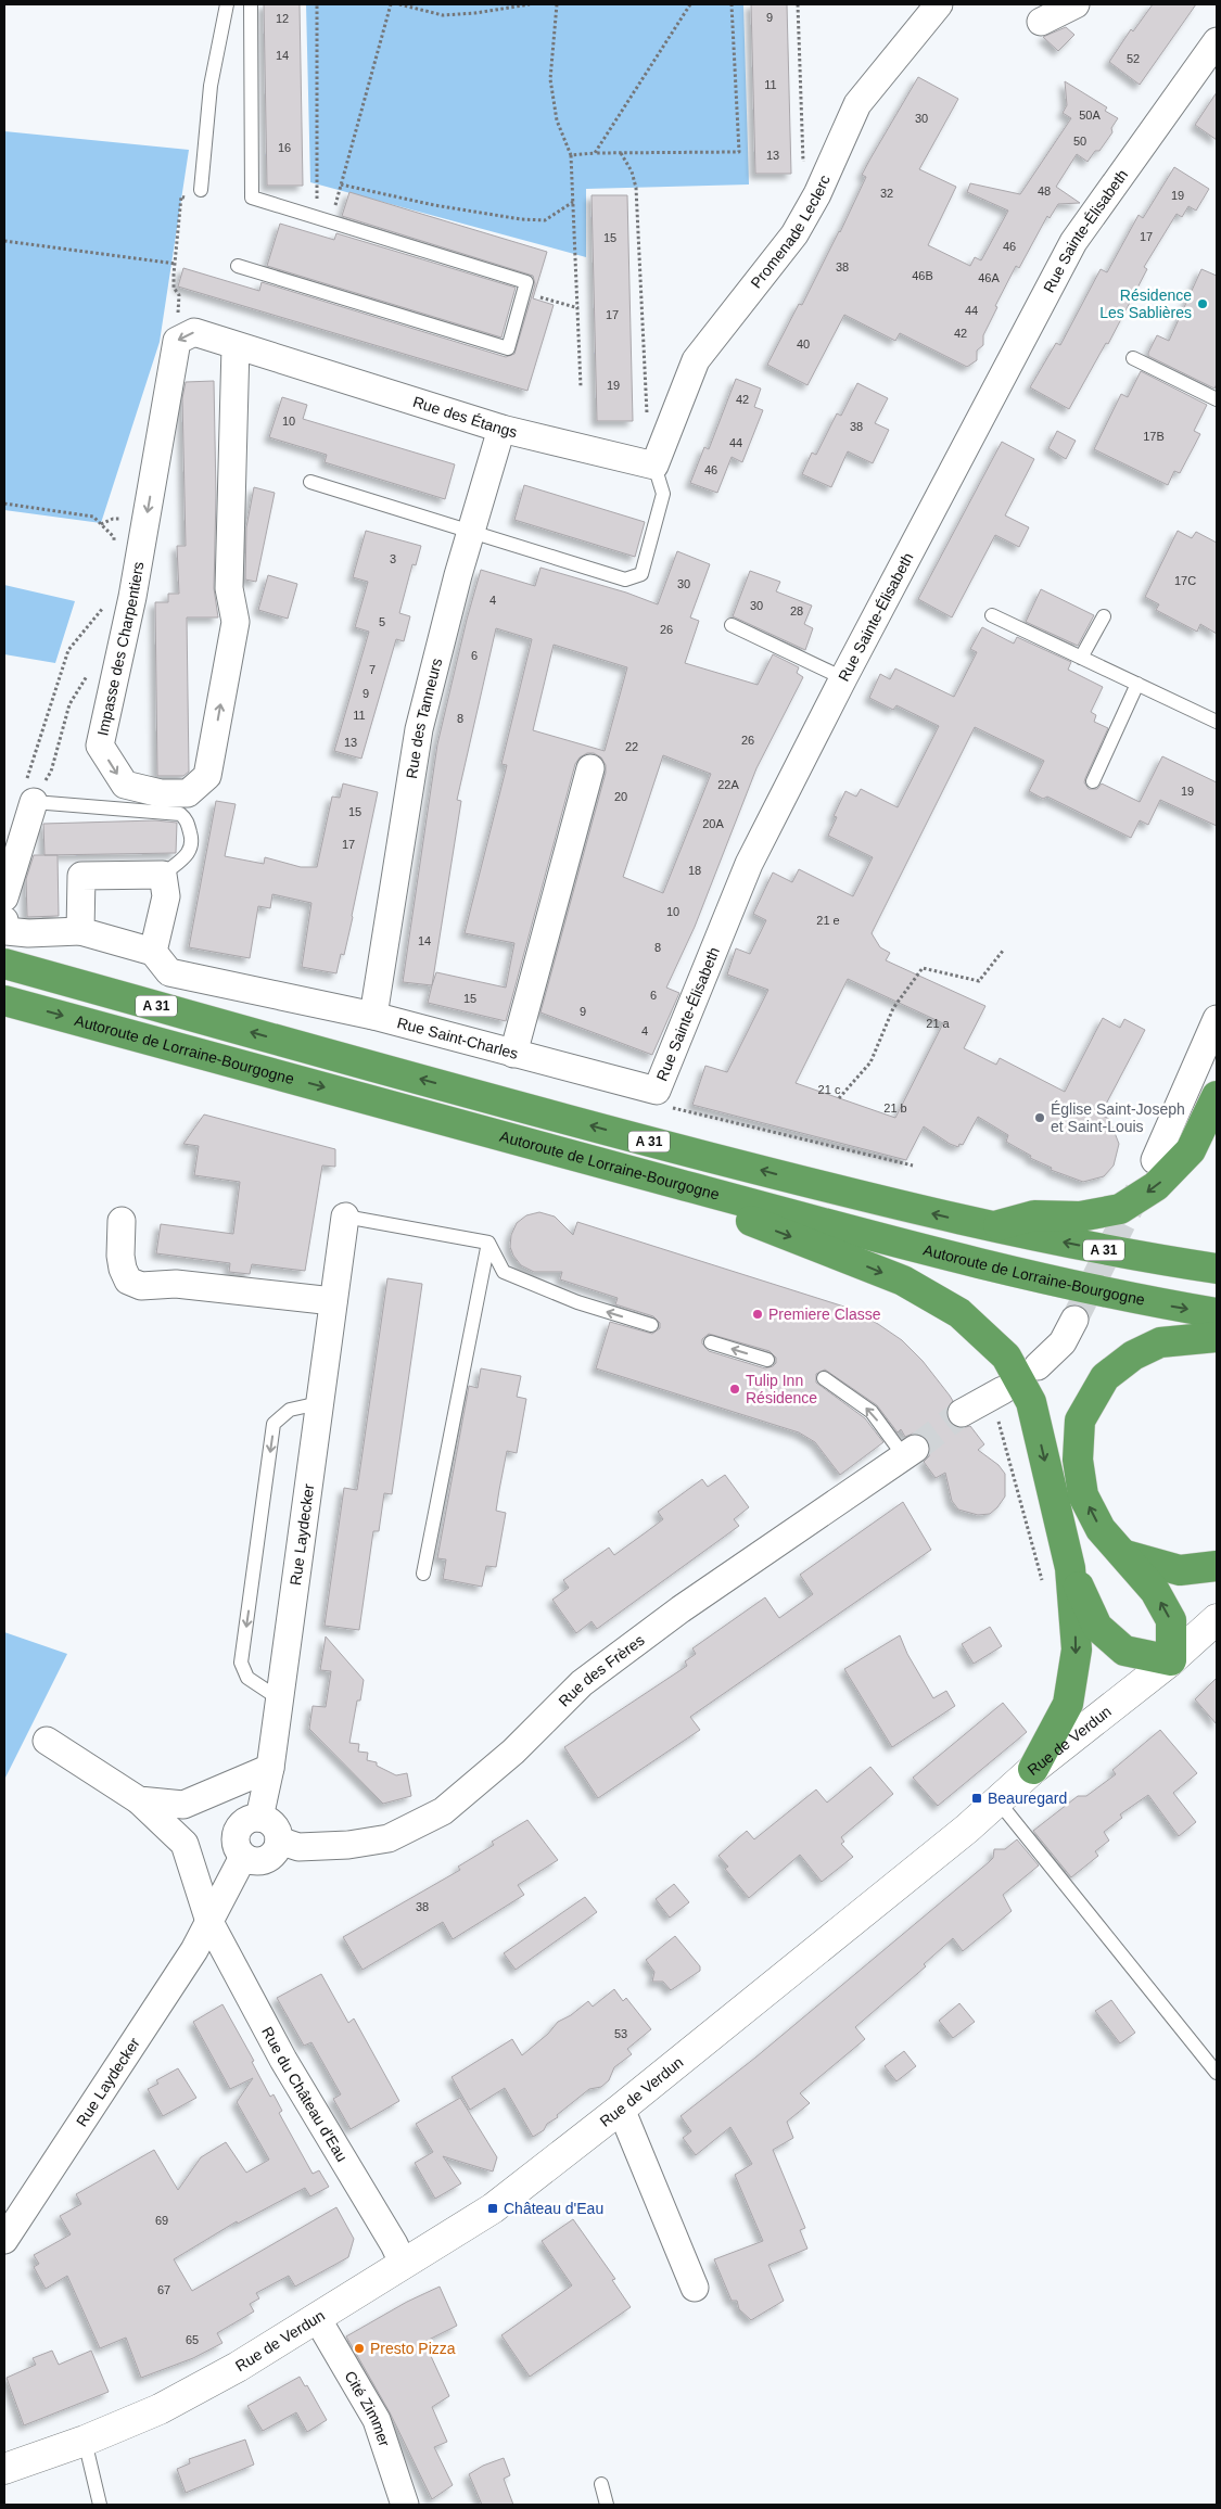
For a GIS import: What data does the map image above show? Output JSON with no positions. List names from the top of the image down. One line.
{"streets":{"highway":["A 31","Autoroute de Lorraine-Bourgogne"],"main road":["Rue de Verdun"],"street":["Promenade Leclerc","Rue Sainte-Élisabeth","Rue des Étangs","Impasse des Charpentiers","Rue des Tanneurs","Rue Saint-Charles","Rue Laydecker","Rue des Frères","Rue du Château d'Eau","Cité Zimmer"]},"crossings":[["Promenade Leclerc","Rue des Étangs"],["Rue Sainte-Élisabeth","Rue Saint-Charles"],["Rue des Étangs","Impasse des Charpentiers"],["Rue des Étangs","Rue des Tanneurs"],["Rue des Tanneurs","Rue Saint-Charles"],["Rue Laydecker","Rue des Frères"],["Rue Laydecker","Rue du Château d'Eau"],["Rue de Verdun","Rue du Château d'Eau"],["Rue de Verdun","Cité Zimmer"]],"places":{"other":["Résidence Les Sablières","Église Saint-Joseph et Saint-Louis","Premiere Classe","Tulip Inn Résidence","Presto Pizza"],"transit":["Beauregard","Château d'Eau"]},"house_numbers":["9","12","14","52","11","50A","30","50","16","13","48","32","19","17","15","46","38","46B","46A","44","17","42","40","19","42","10","38","17B","44","46","3","17C","30","4","30","28","5","26","6","7","9","11","8","26","13","22","22A","19","20","15","20A","17","18","10","21 e","14","8","6","15","9","21 a","4","21 c","21 b","38","53","69","67","65"]}
